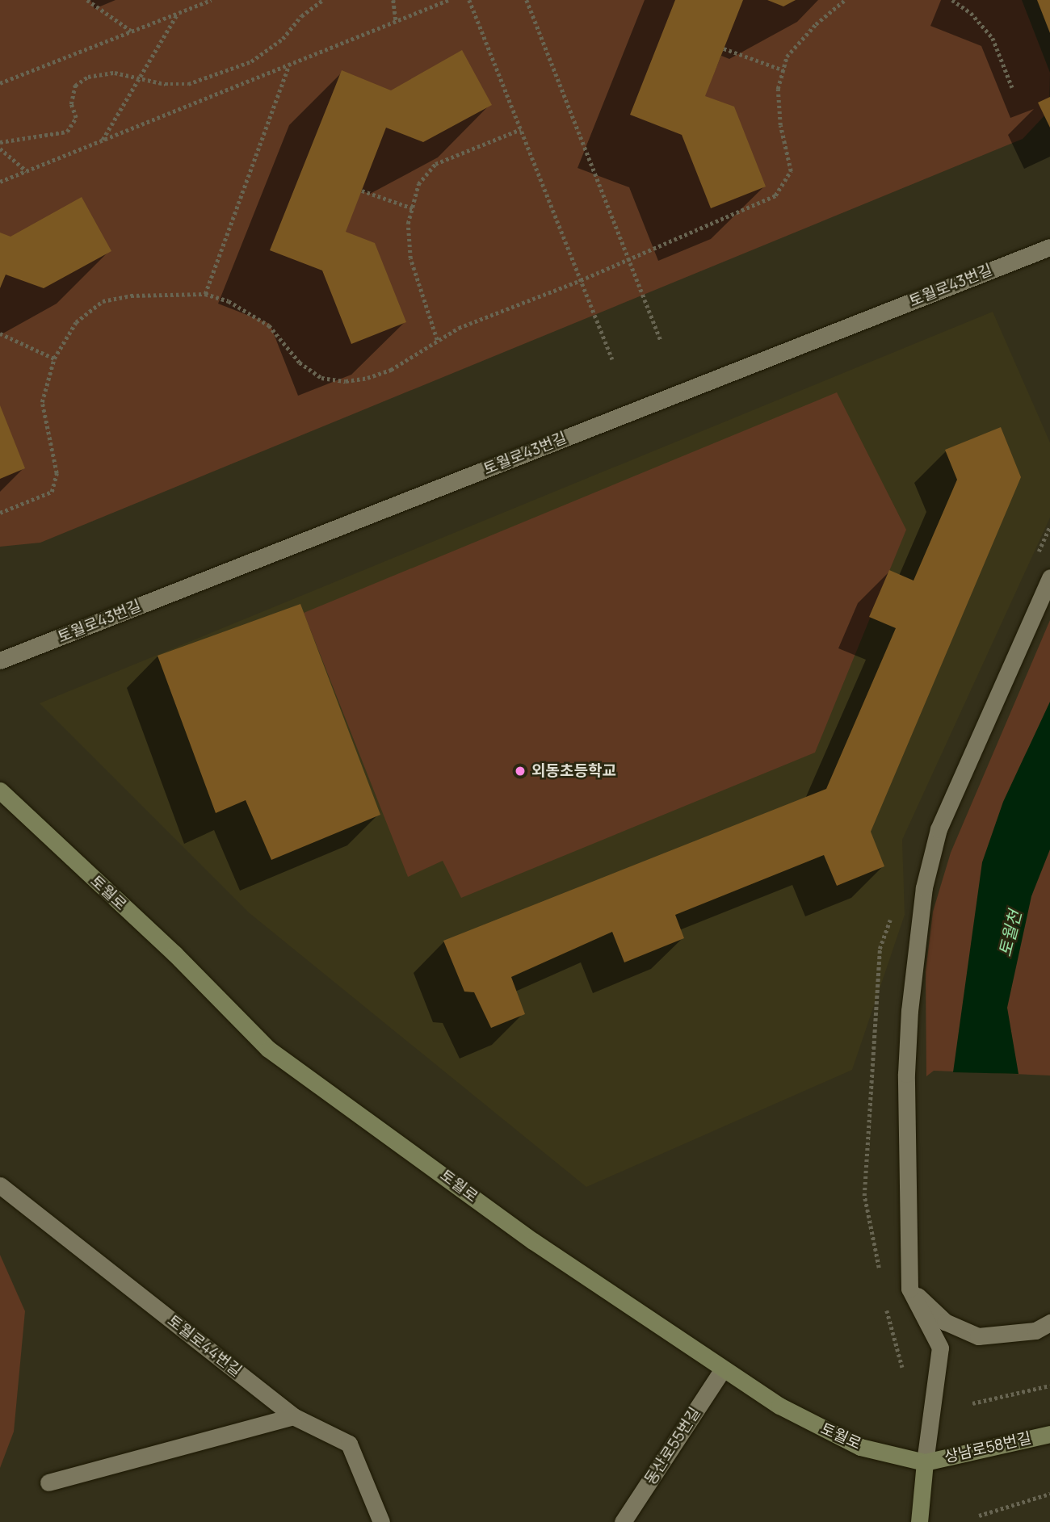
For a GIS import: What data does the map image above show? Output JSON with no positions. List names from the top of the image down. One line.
{"streets":{"street":["토월로43번길","토월로","토월로44번길","동산로55번길","상남로58번길"]},"crossings":[["토월로","동산로55번길"],["토월로","상남로58번길"]],"water":["토월천"],"places":["외동초등학교"]}
